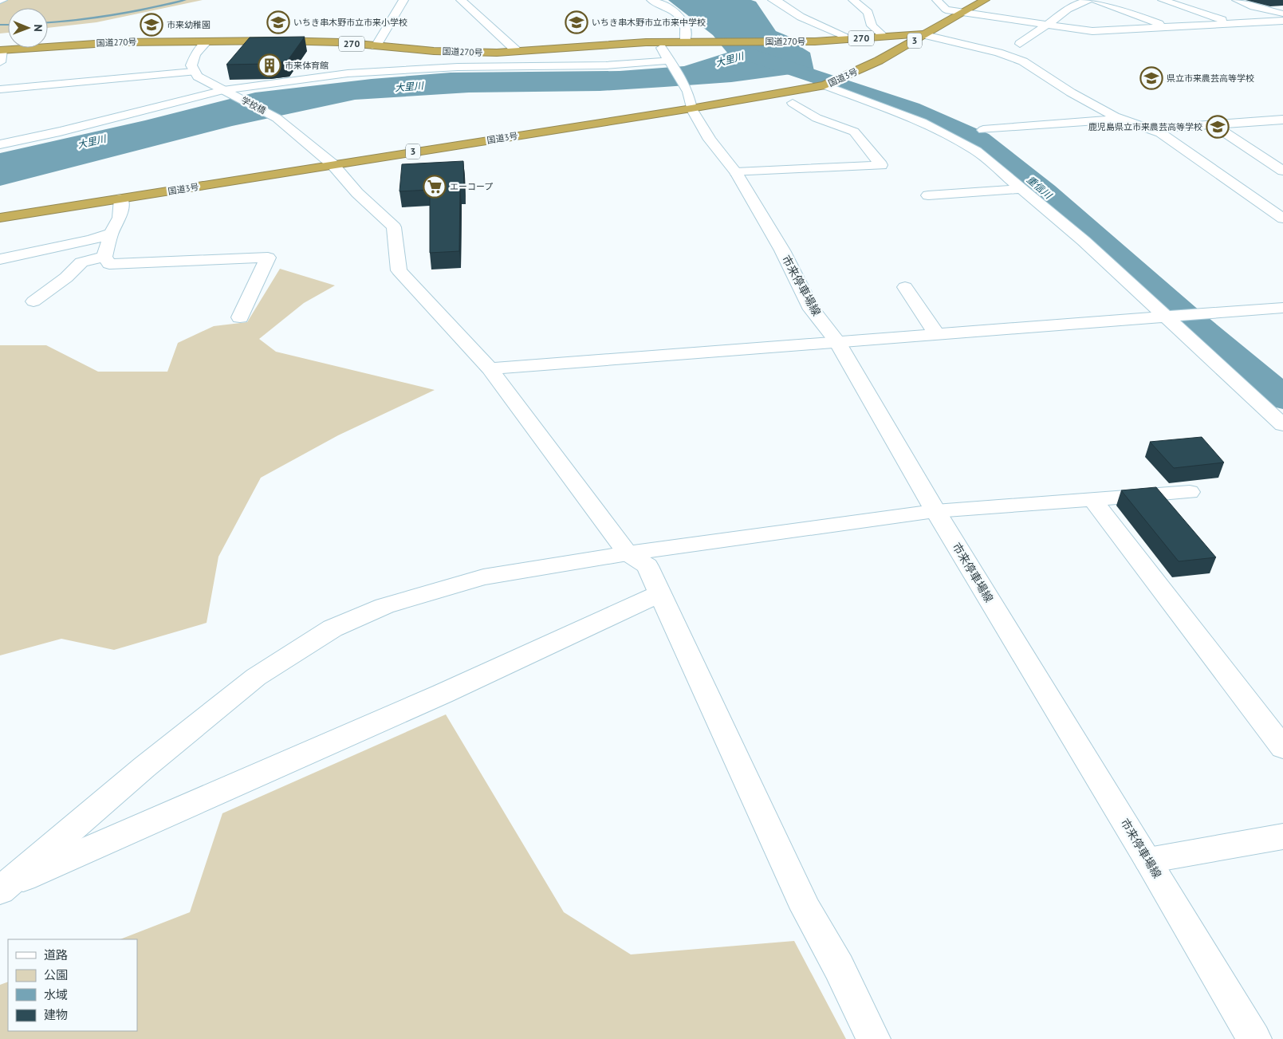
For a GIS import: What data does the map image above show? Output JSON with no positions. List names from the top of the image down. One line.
{"streets":{"highway":["270","3","国道270号","国道3号"],"street":["学校橋","市来停車場線"]},"crossings":[["国道270号","国道3号"],["国道270号","市来停車場線"],["国道3号","学校橋"],["国道3号","市来停車場線"]],"water":["大里川","重信川"],"places":{"school or university":["いちき串木野市立市来小学校","いちき串木野市立市来中学校","市来幼稚園","県立市来農芸高等学校","鹿児島県立市来農芸高等学校"],"building":["市来体育館"],"supermarket":["エーコープ"]},"legend":["道路","公園","水域","建物"],"north":"right"}
